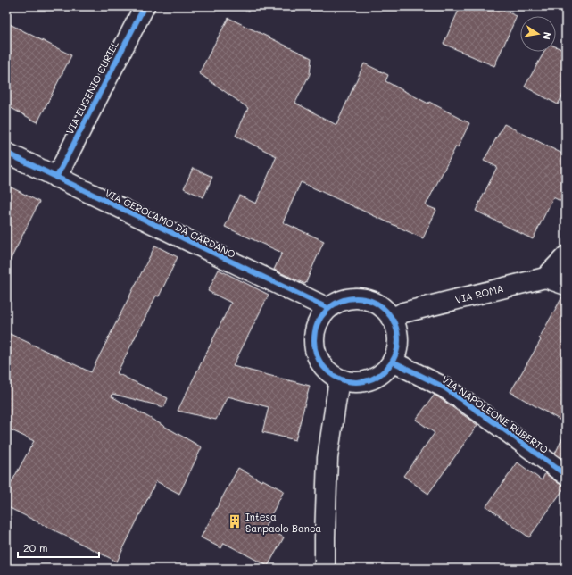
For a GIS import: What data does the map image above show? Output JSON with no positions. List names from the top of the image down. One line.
{"streets":{"street":["VIA EUGENIO CURIEL","VIA GEROLAMO DA CARDANO","VIA ROMA","VIA NAPOLEONE RUBERTO"]},"crossings":[["VIA EUGENIO CURIEL","VIA GEROLAMO DA CARDANO"],["VIA GEROLAMO DA CARDANO","VIA ROMA"],["VIA GEROLAMO DA CARDANO","VIA NAPOLEONE RUBERTO"],["VIA ROMA","VIA NAPOLEONE RUBERTO"]],"places":{"building":["Intesa Sanpaolo Banca"]},"scale_bar":"20 m","north":"right"}
